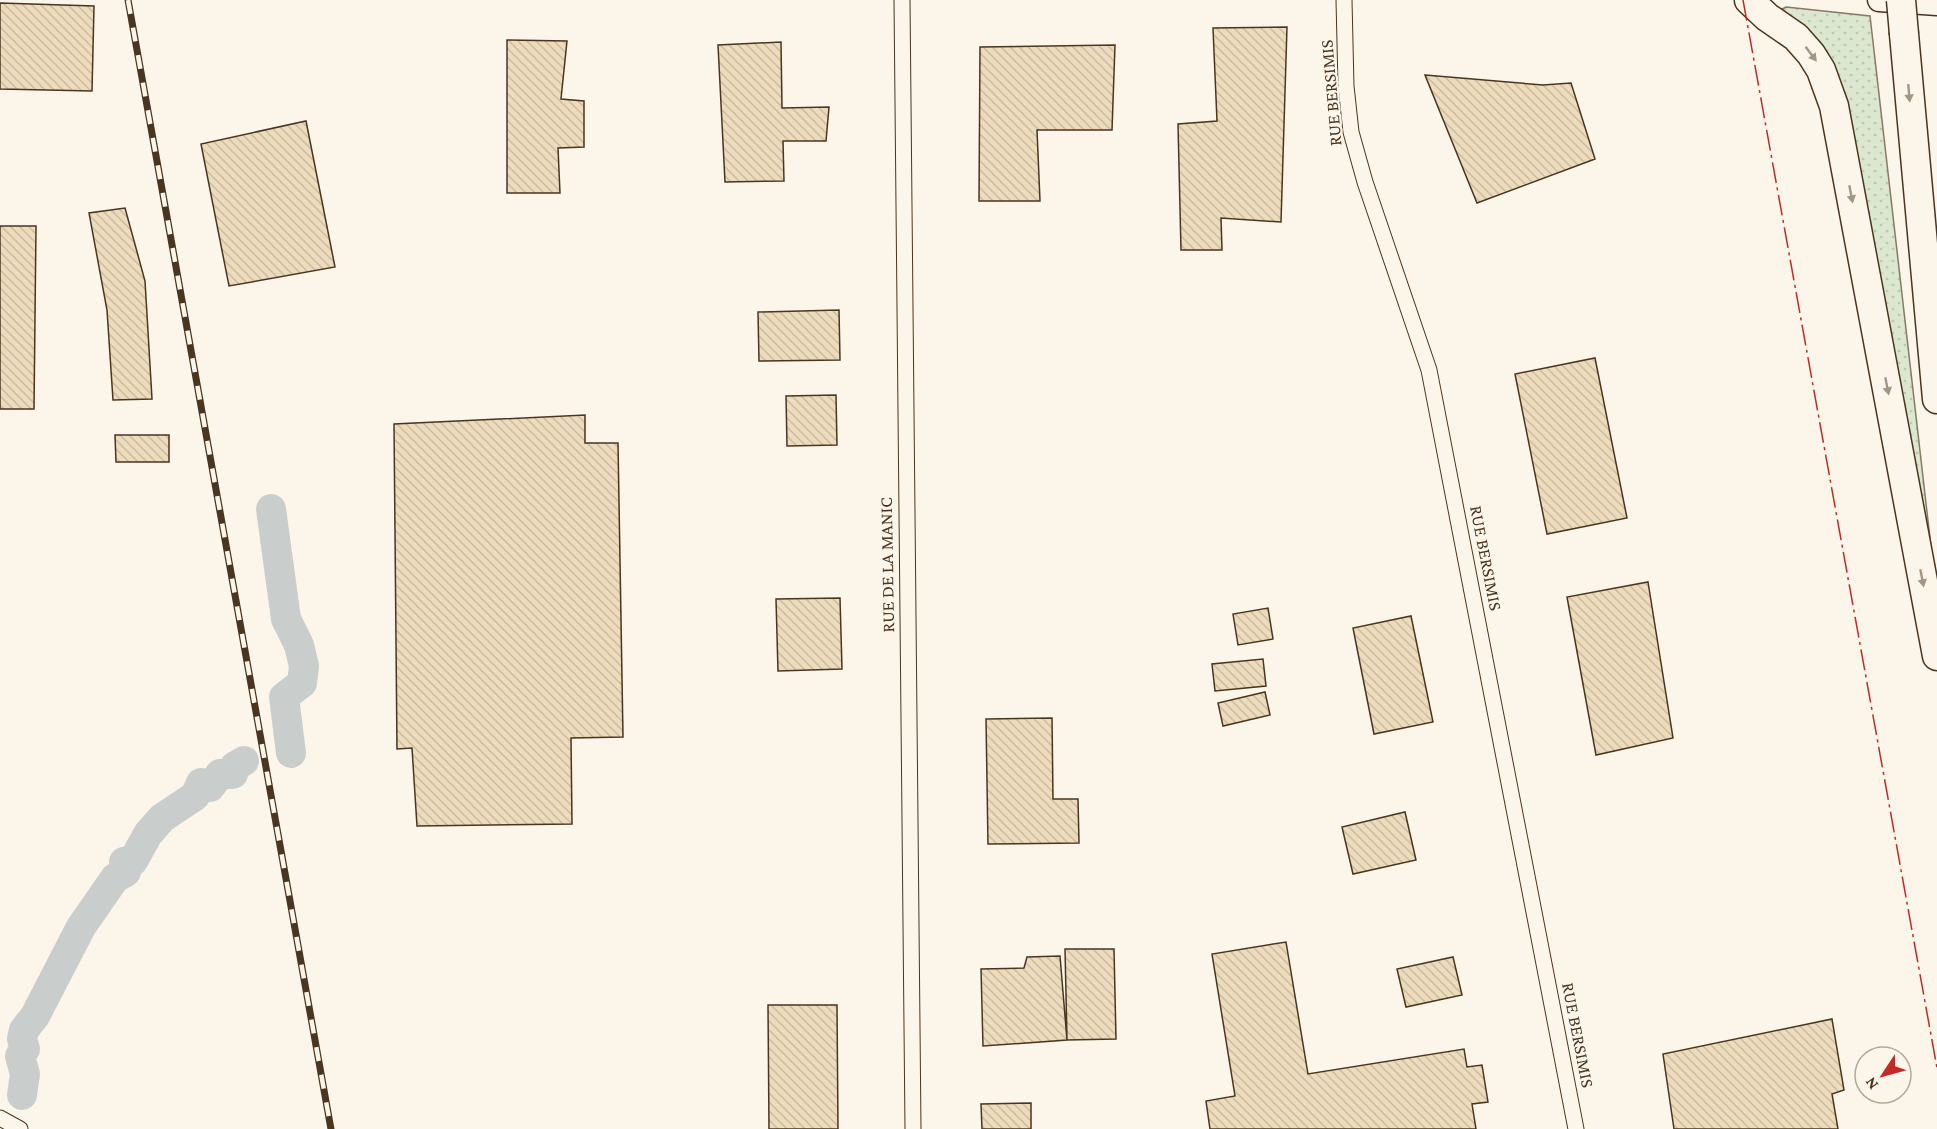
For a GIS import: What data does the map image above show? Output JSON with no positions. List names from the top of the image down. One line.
{"streets":{"street":["RUE BERSIMIS","RUE DE LA MANIC"]},"north":"bottom left"}
